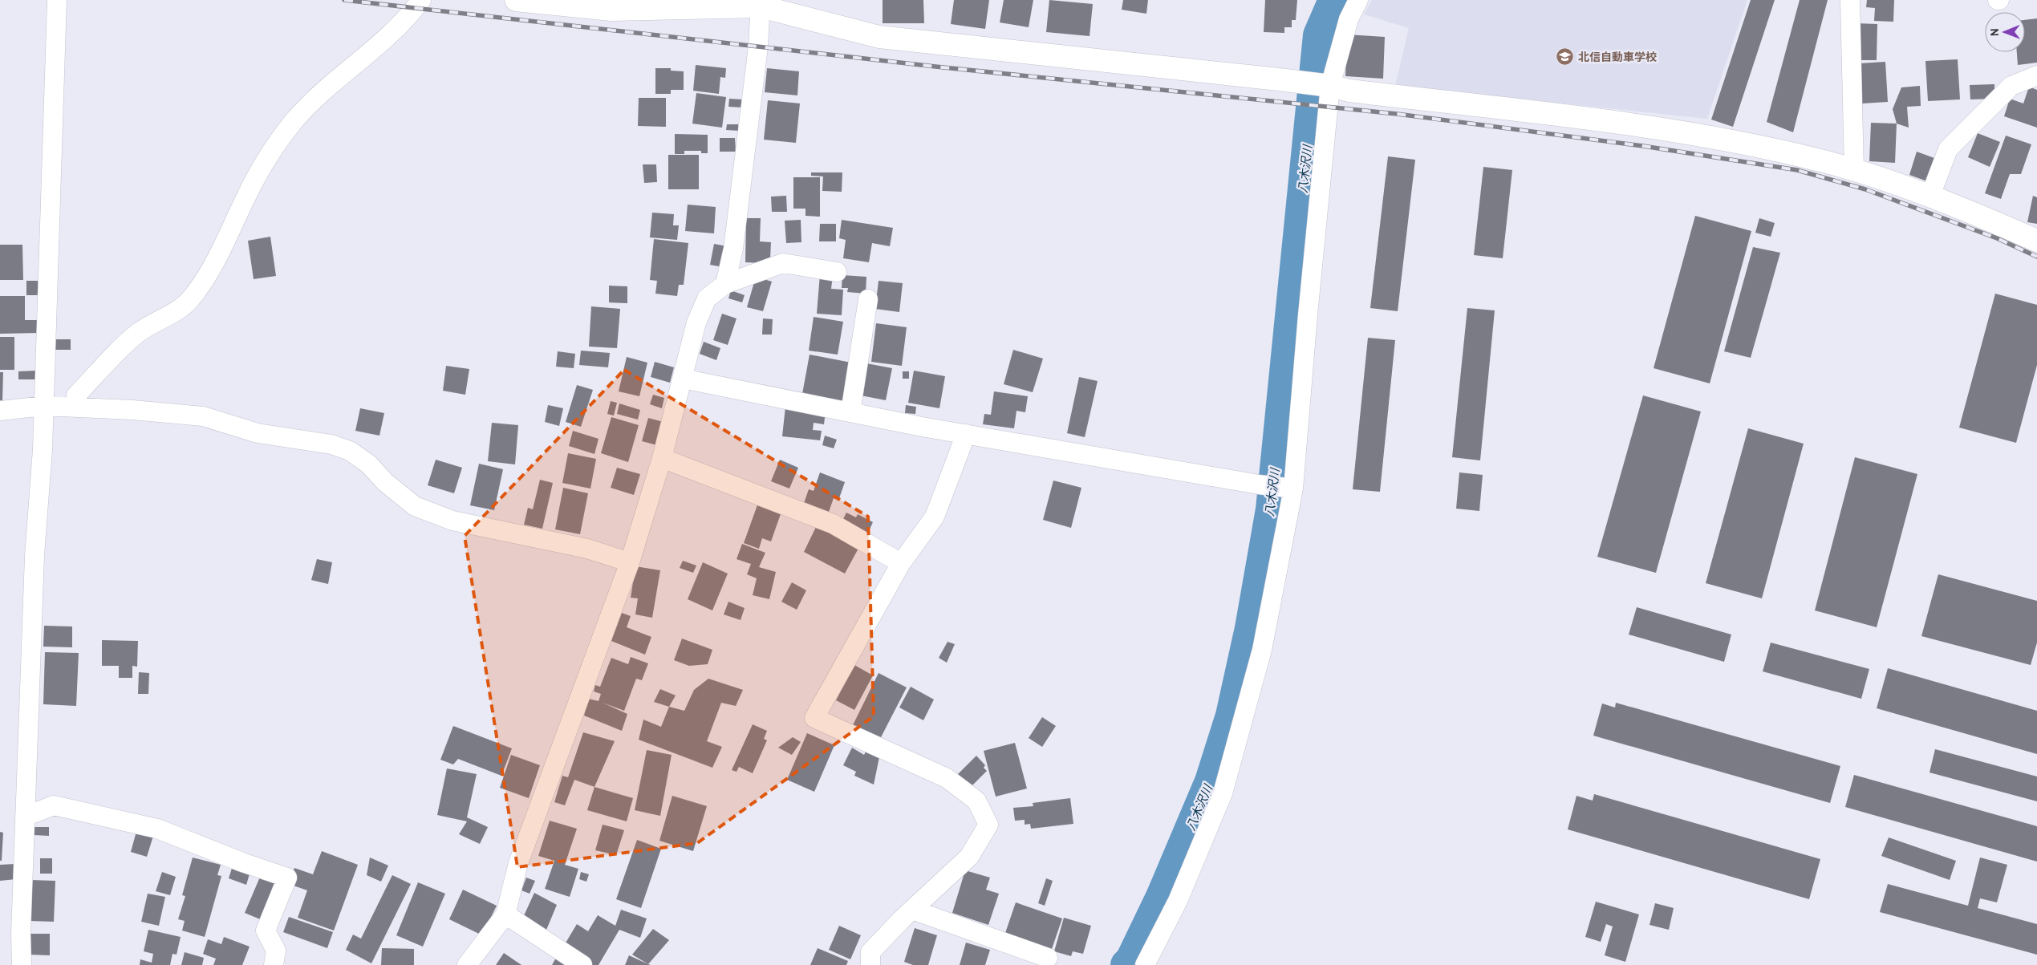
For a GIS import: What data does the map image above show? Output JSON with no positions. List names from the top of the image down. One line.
{"water":["八木沢川"],"places":{"school or university":["北信自動車学校"]},"north":"left"}
